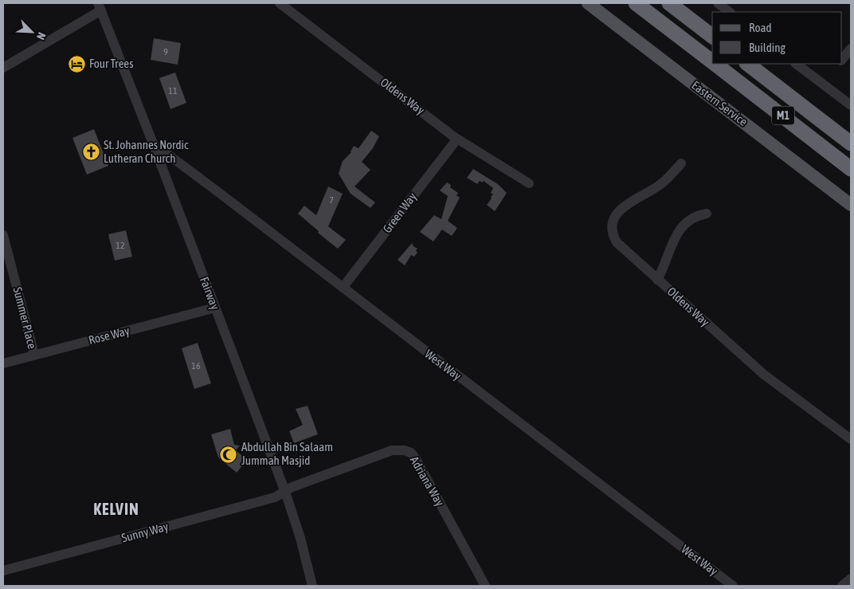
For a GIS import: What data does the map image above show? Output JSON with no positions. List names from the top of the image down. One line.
{"streets":{"highway":["M1"],"main road":["Eastern Service"],"street":["Oldens Way","Green Way","Fairway","Summer Place","Rose Way","West Way","Adriana Way","Sunny Way"]},"crossings":[["Oldens Way","Green Way"],["Green Way","West Way"],["Fairway","Rose Way"],["Fairway","West Way"],["Fairway","Adriana Way"],["Fairway","Sunny Way"],["Summer Place","Rose Way"],["Adriana Way","Sunny Way"]],"districts":["KELVIN"],"places":{"hotel":["Four Trees"],"church":["St. Johannes Nordic Lutheran Church"],"mosque":["Abdullah Bin Salaam Jummah Masjid"]},"house_numbers":["9","11","7","12","16"],"legend":["Road","Building"],"north":"bottom right"}
